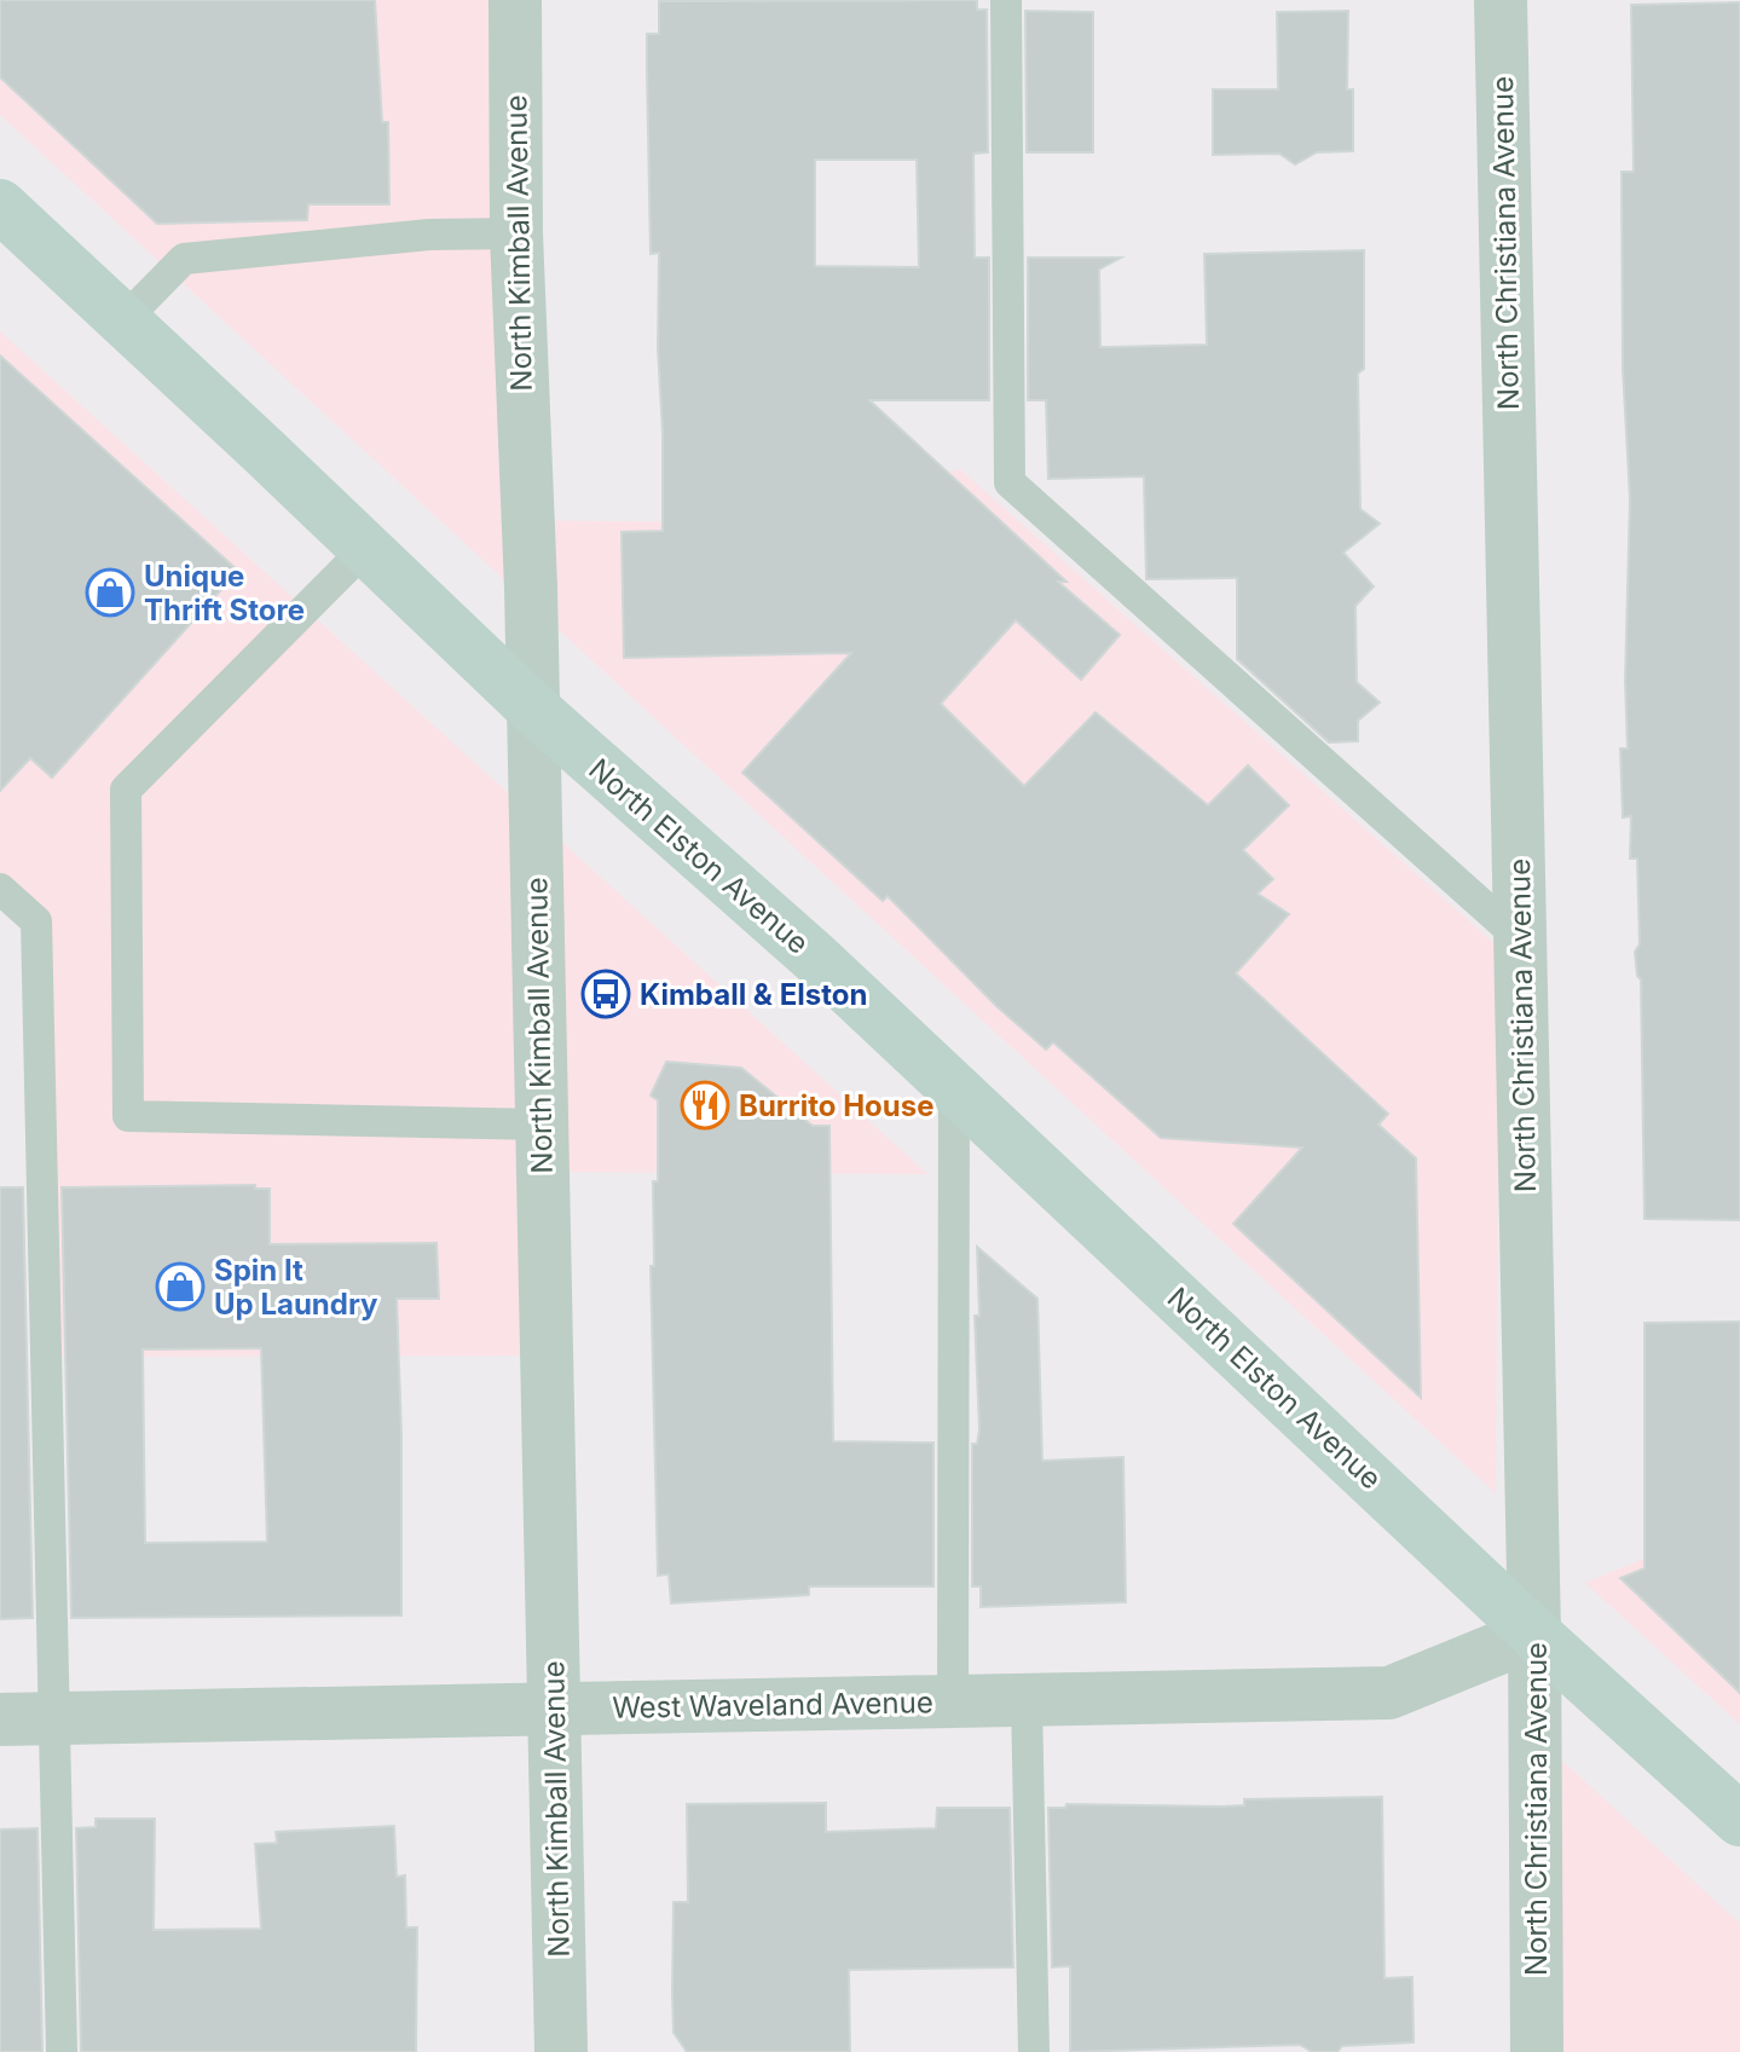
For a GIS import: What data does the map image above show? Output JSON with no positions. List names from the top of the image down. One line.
{"streets":{"main road":["North Elston Avenue"],"street":["North Kimball Avenue","North Christiana Avenue","West Waveland Avenue"]},"crossings":[["North Kimball Avenue","North Elston Avenue"],["North Kimball Avenue","West Waveland Avenue"],["North Christiana Avenue","North Elston Avenue"],["North Christiana Avenue","West Waveland Avenue"],["North Elston Avenue","West Waveland Avenue"]],"places":{"shop":["Unique Thrift Store","Spin It Up Laundry"],"bus stop":["Kimball & Elston"],"restaurant":["Burrito House"]}}
